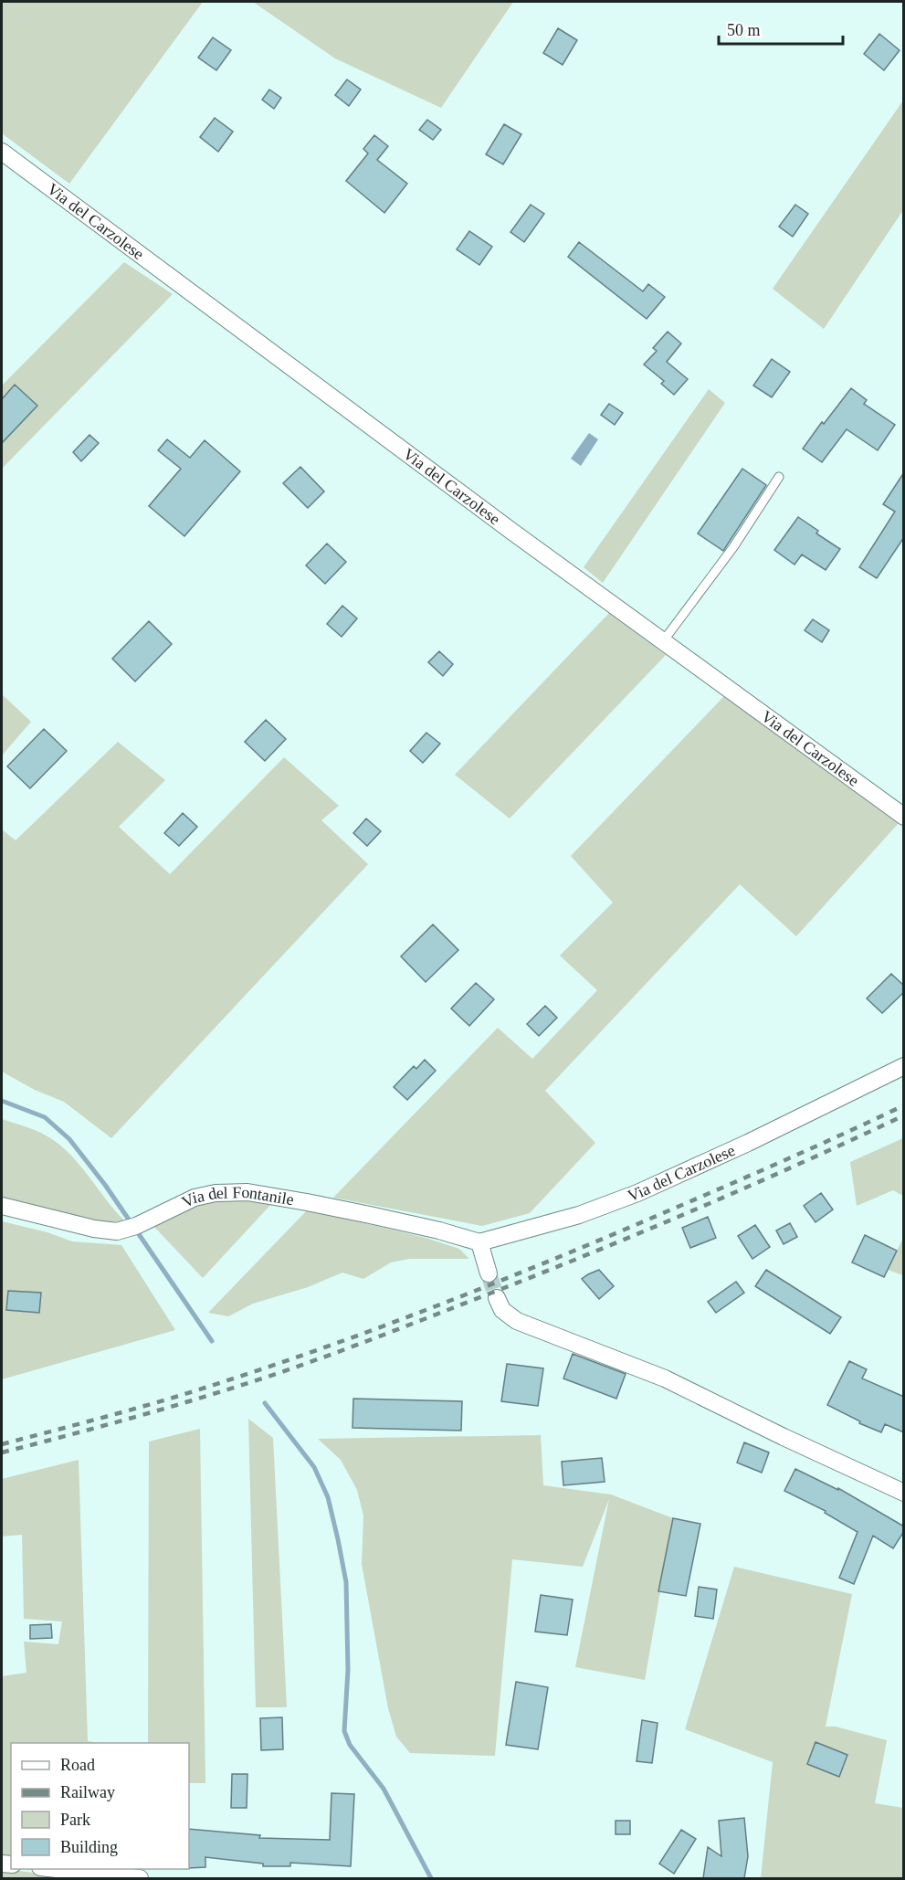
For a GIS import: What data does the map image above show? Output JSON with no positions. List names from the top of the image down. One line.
{"streets":{"street":["Via del Carzolese","Via del Fontanile"]},"crossings":[["Via del Carzolese","Via del Fontanile"]],"legend":["Road","Railway","Park","Building"],"scale_bar":"50 m"}
